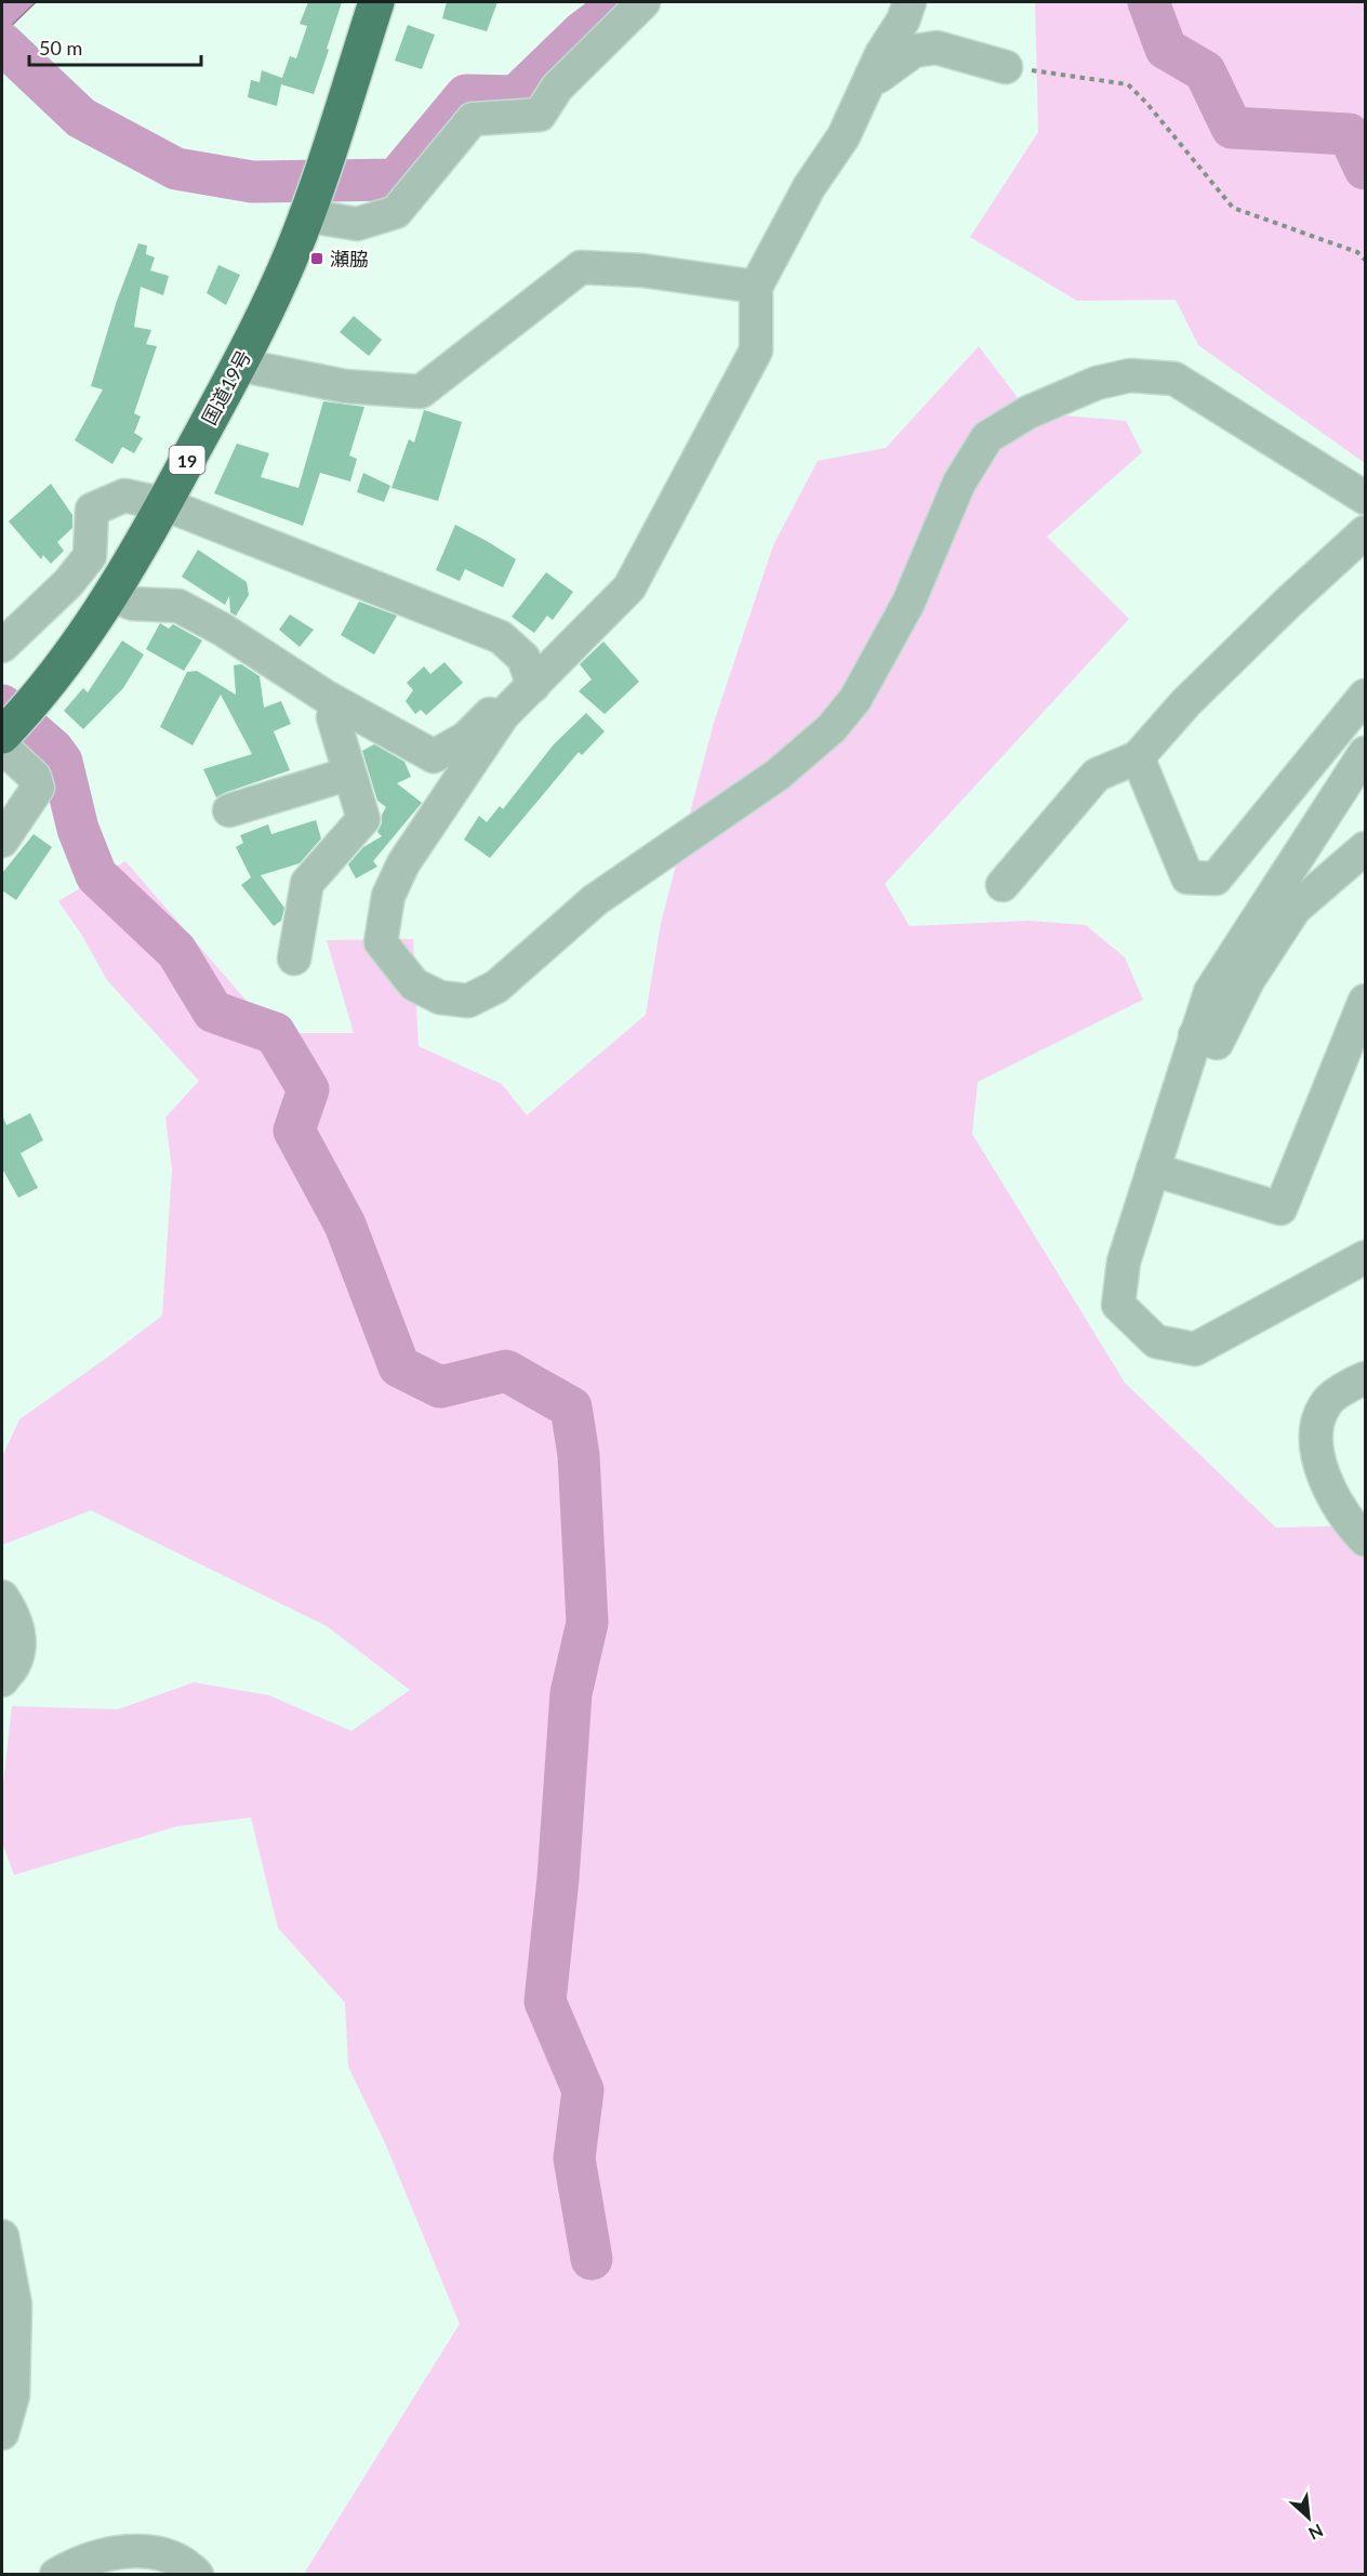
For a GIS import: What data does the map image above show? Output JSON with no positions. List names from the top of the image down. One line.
{"streets":{"highway":["国道19号","19"]},"places":{"transit":["瀬脇"]},"scale_bar":"50 m","north":"bottom right"}
